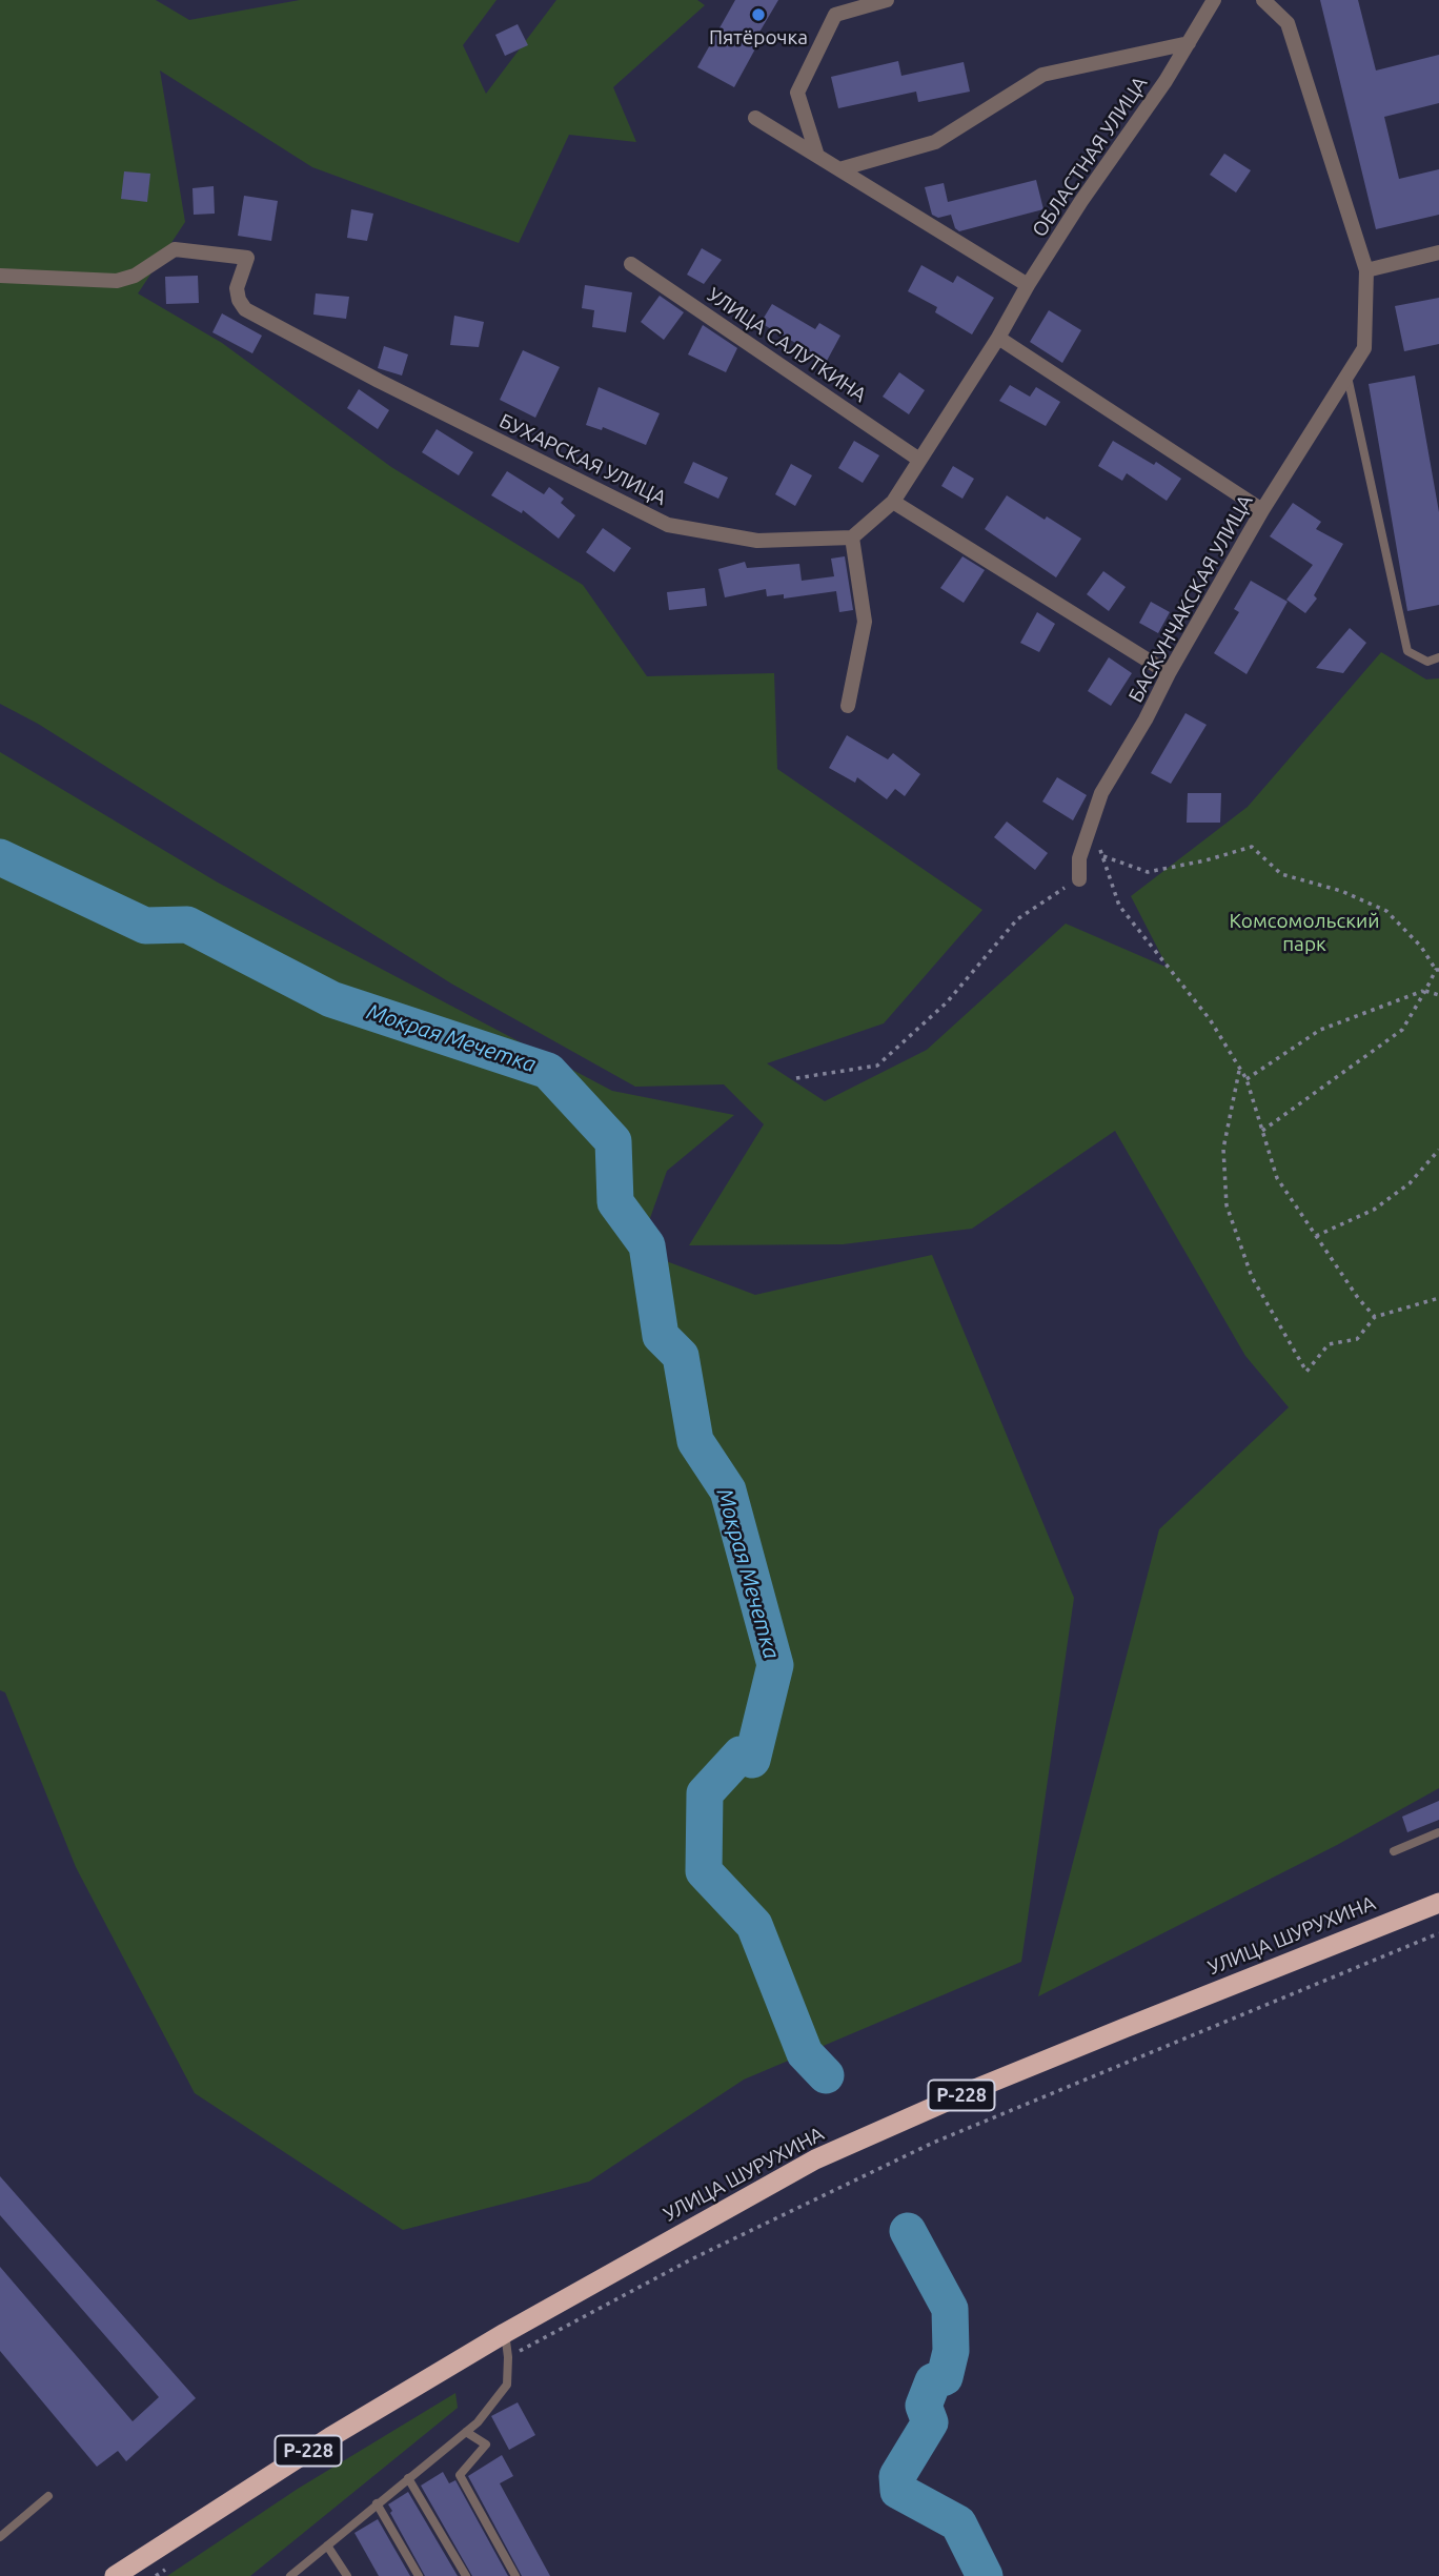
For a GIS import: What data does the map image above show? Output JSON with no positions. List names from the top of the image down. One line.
{"streets":{"highway":["УЛИЦА ШУРУХИНА","Р-228"],"street":["ОБЛАСТНАЯ УЛИЦА","УЛИЦА САЛУТКИНА","БУХАРСКАЯ УЛИЦА","БАСКУНЧАКСКАЯ УЛИЦА"]},"water":["Мокрая Мечетка"],"parks":["Комсомольский парк"],"places":["Пятёрочка"]}
